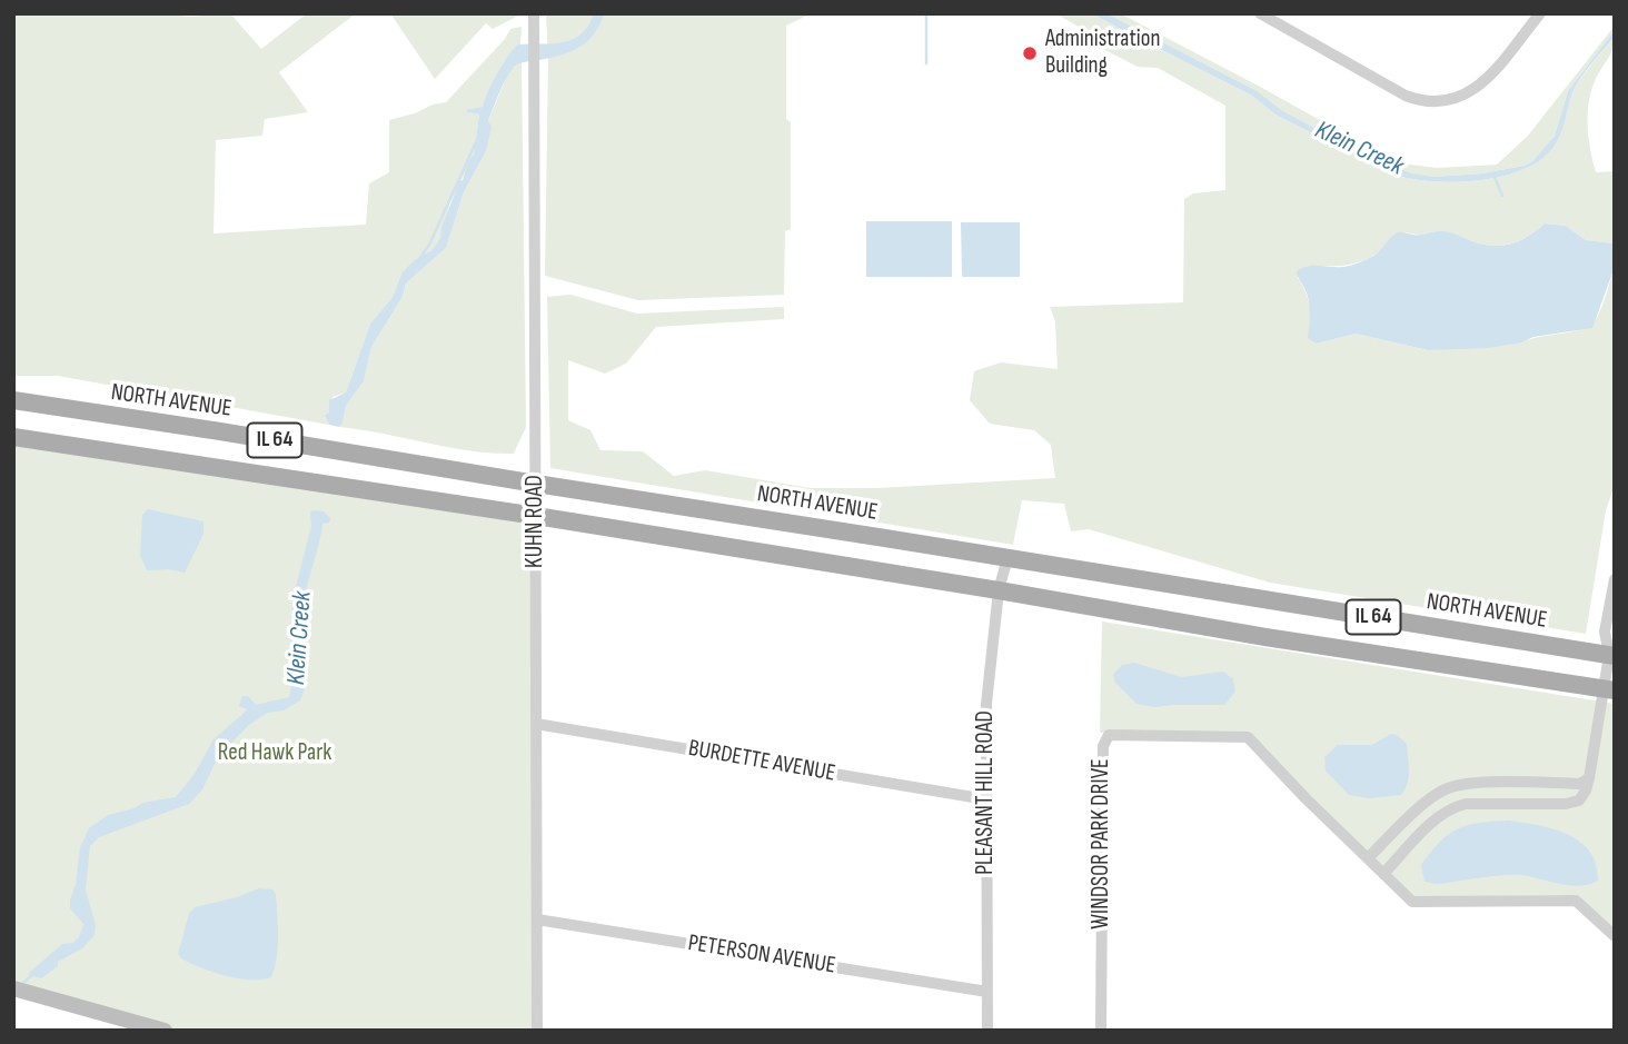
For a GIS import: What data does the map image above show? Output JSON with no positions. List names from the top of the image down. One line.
{"streets":{"main road":["NORTH AVENUE","IL 64"],"street":["KUHN ROAD","BURDETTE AVENUE","PLEASANT HILL ROAD","WINDSOR PARK DRIVE","PETERSON AVENUE"]},"crossings":[["NORTH AVENUE","KUHN ROAD"],["NORTH AVENUE","PLEASANT HILL ROAD"],["IL 64","KUHN ROAD"],["IL 64","PLEASANT HILL ROAD"],["KUHN ROAD","BURDETTE AVENUE"],["KUHN ROAD","PETERSON AVENUE"],["BURDETTE AVENUE","PLEASANT HILL ROAD"],["PLEASANT HILL ROAD","PETERSON AVENUE"]],"water":["Klein Creek"],"parks":["Red Hawk Park"],"places":["Administration Building"]}
